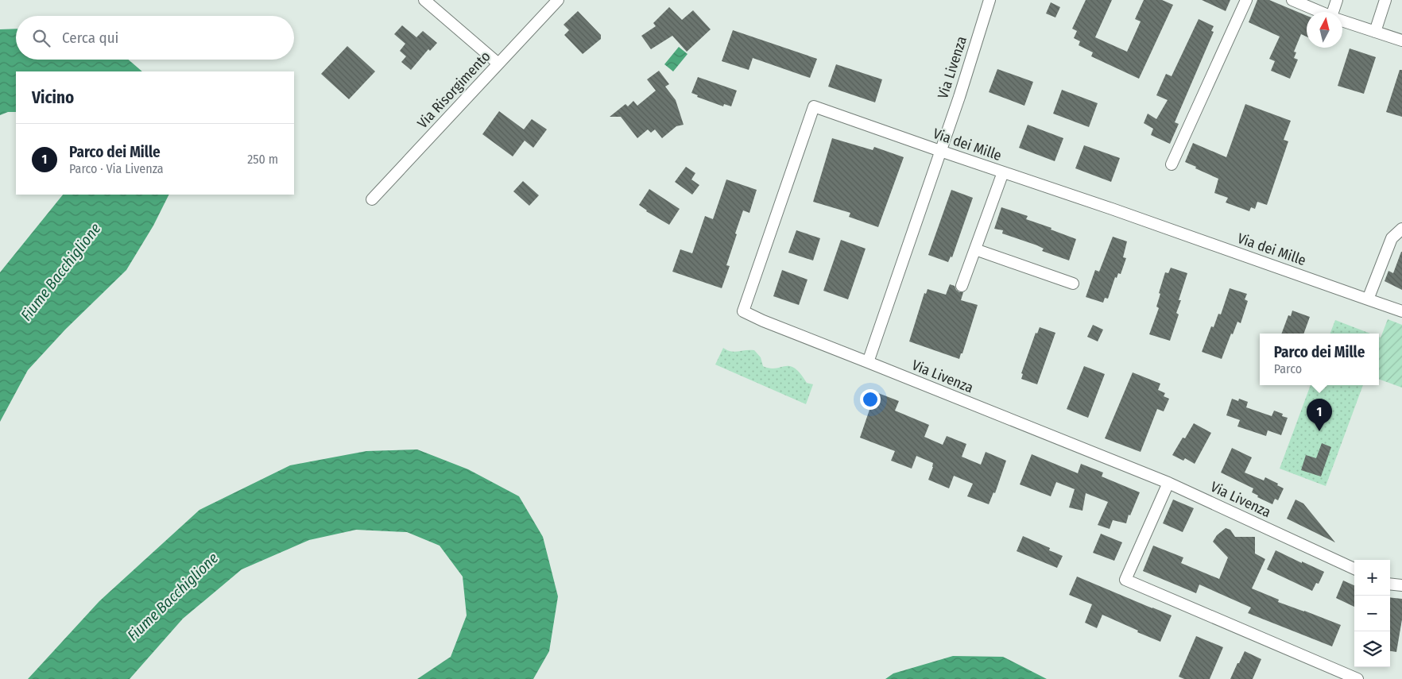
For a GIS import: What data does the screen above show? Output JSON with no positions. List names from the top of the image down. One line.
{"streets":{"street":["Via Livenza","Via Risorgimento","Via dei Mille"]},"crossings":[["Via Livenza","Via dei Mille"]],"water":["Fiume Bacchiglione"],"north":"top","page":{"search":"Cerca qui","heading":"Vicino","list":[{"mark":"1","name":"Parco dei Mille","note":"Parco · Via Livenza","value":"250 m"}],"popup":["Parco dei Mille","Parco"],"pins":"1","map_buttons":["+","−"]}}
